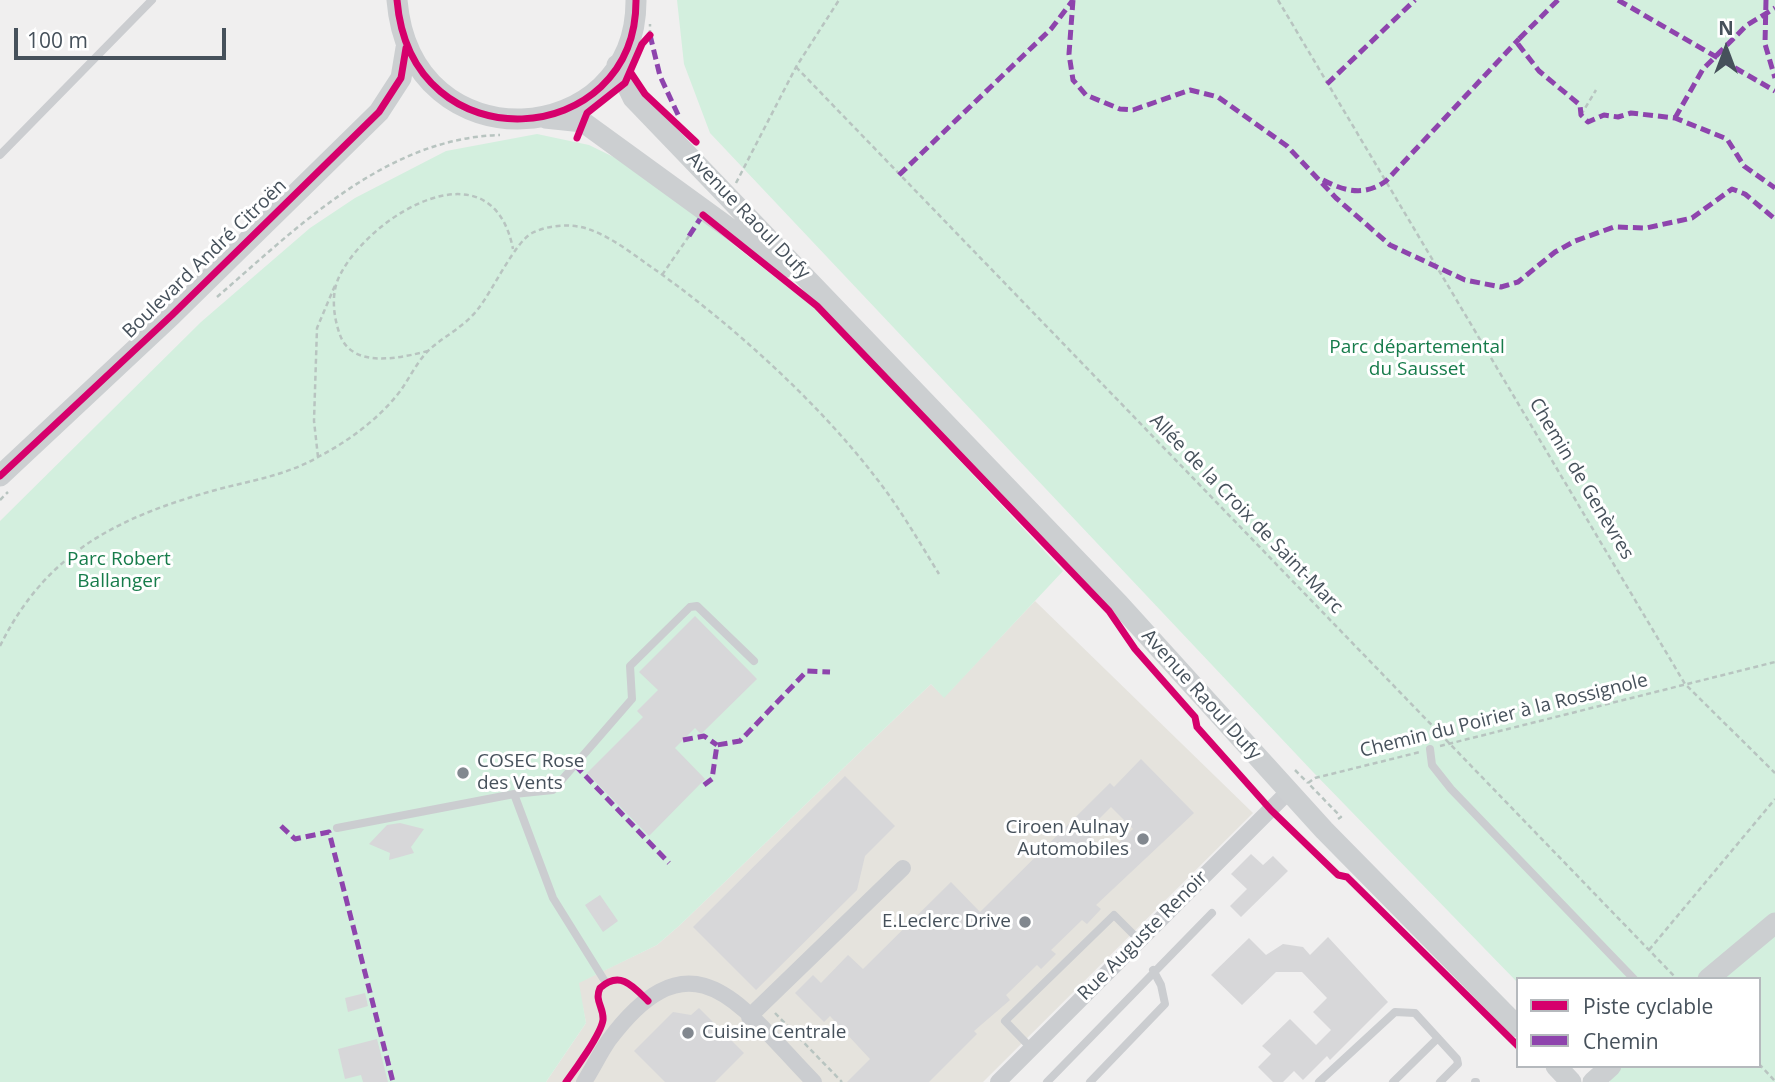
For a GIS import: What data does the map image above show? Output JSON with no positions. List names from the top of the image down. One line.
{"streets":{"main road":["Avenue Raoul Dufy","Boulevard André Citroën"],"street":["Rue Auguste Renoir"],"path":["Chemin de Genèvres","Allée de la Croix de Saint-Marc","Chemin du Poirier à la Rossignole"]},"crossings":[["Avenue Raoul Dufy","Boulevard André Citroën"],["Avenue Raoul Dufy","Chemin du Poirier à la Rossignole"],["Avenue Raoul Dufy","Rue Auguste Renoir"],["Chemin de Genèvres","Chemin du Poirier à la Rossignole"],["Allée de la Croix de Saint-Marc","Chemin du Poirier à la Rossignole"]],"parks":["Parc départemental du Sausset","Parc Robert Ballanger"],"places":["COSEC Rose des Vents","Ciroen Aulnay Automobiles","E.Leclerc Drive","Cuisine Centrale"],"legend":["Piste cyclable","Chemin"],"scale_bar":"100 m","north":"top"}
